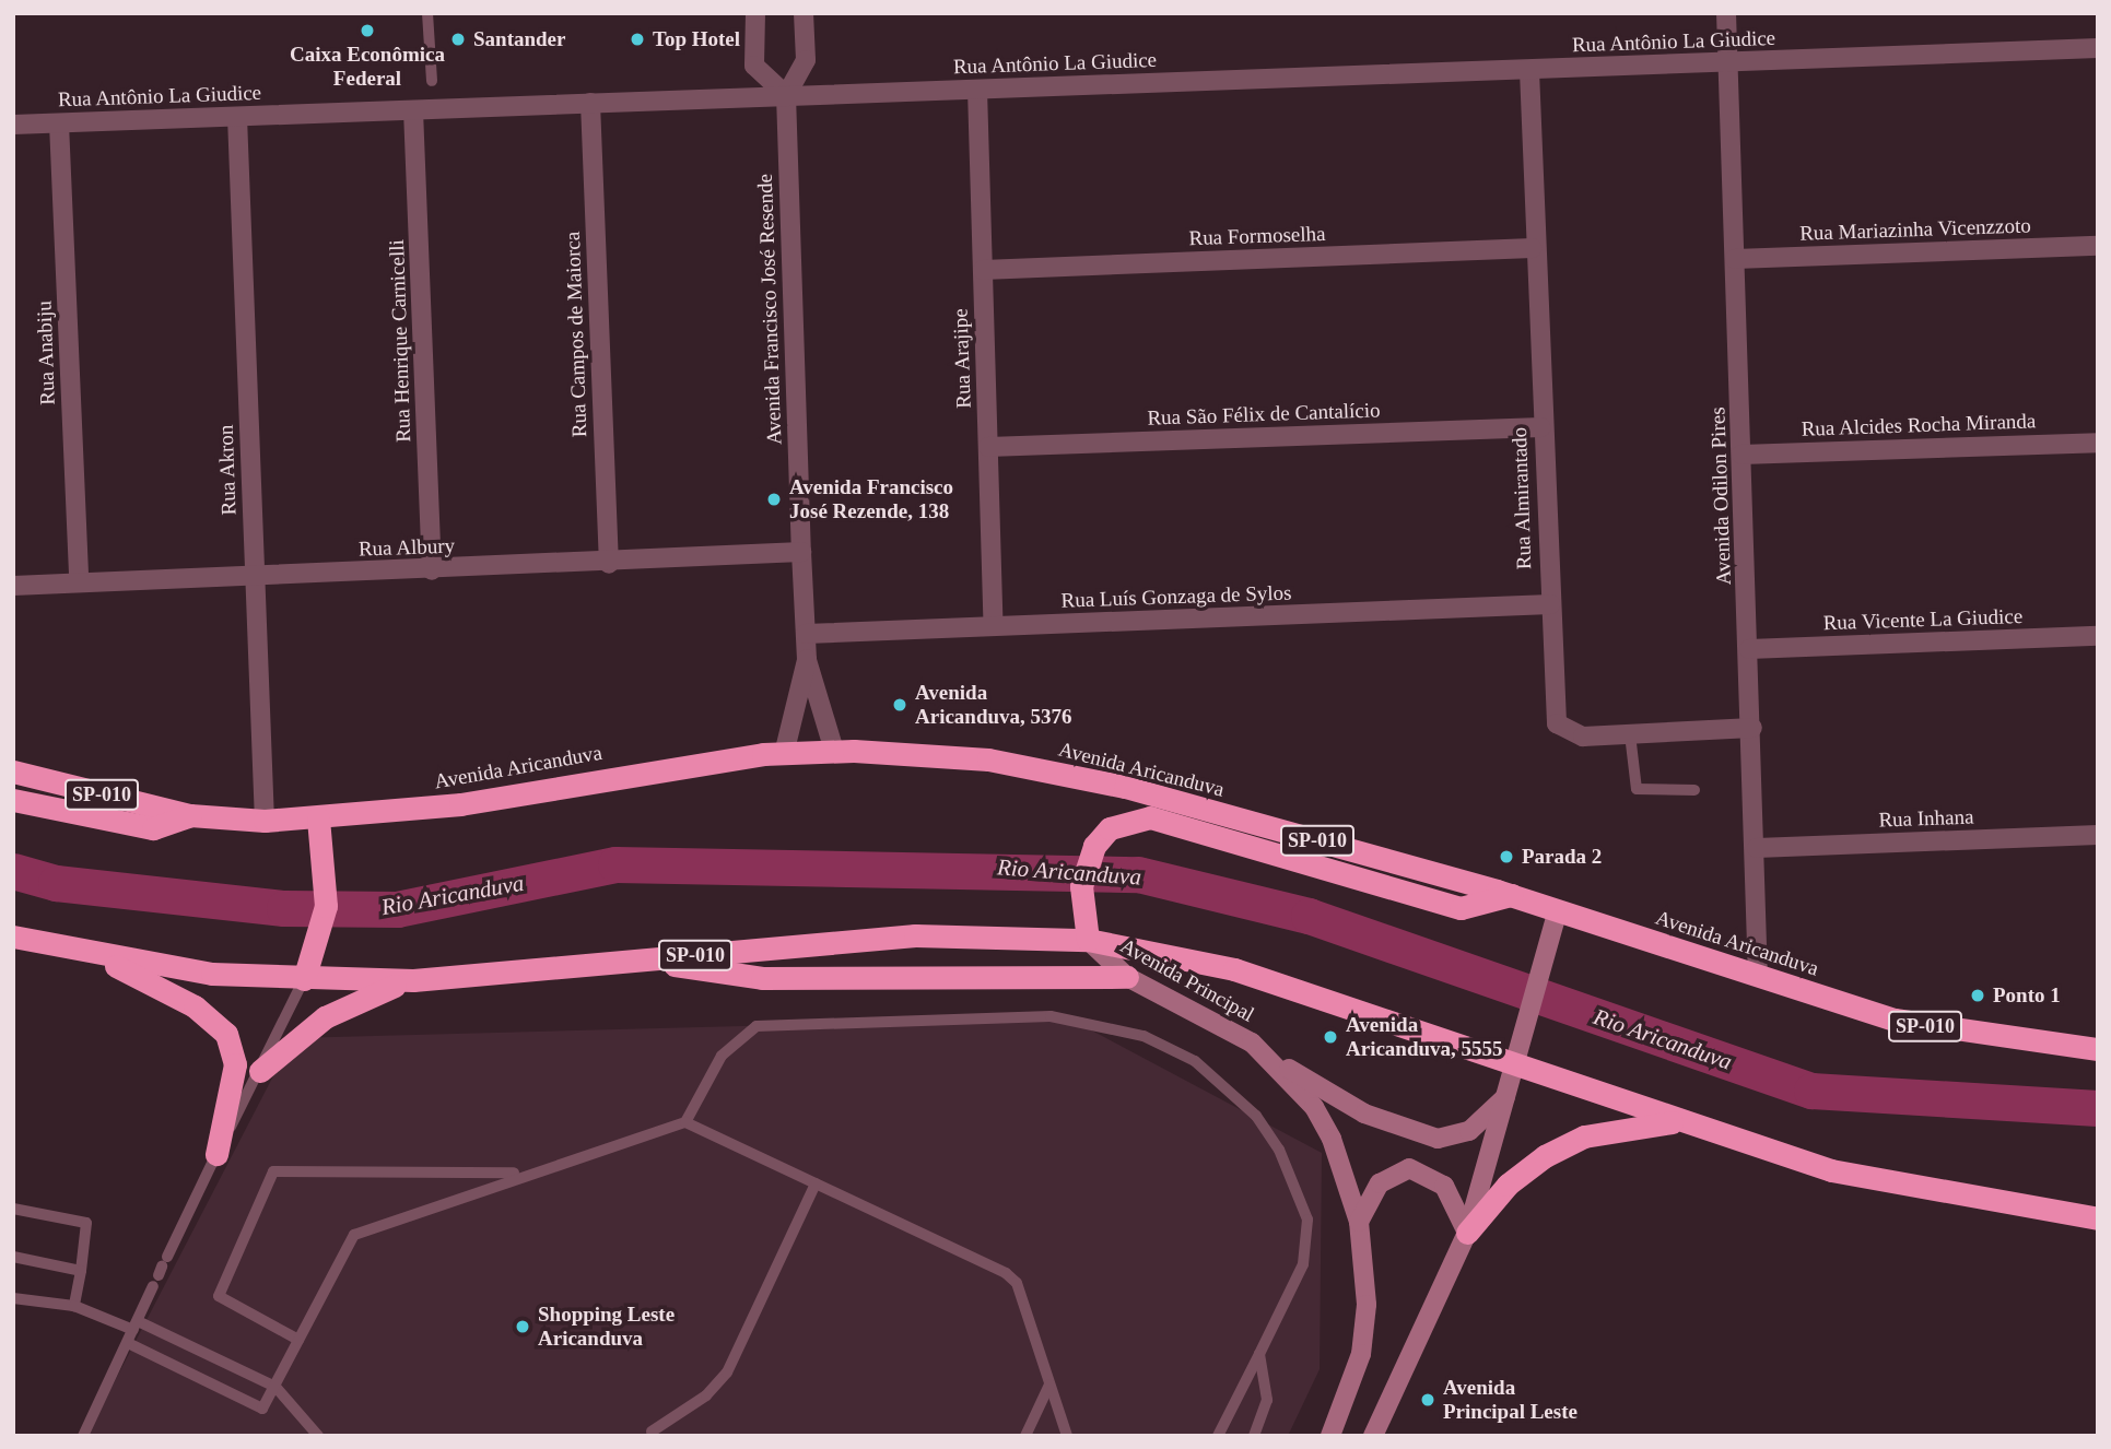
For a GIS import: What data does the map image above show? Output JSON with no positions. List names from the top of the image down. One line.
{"streets":{"highway":["Avenida Aricanduva","SP-010"],"street":["Rua Antônio La Giudice","Rua Mariazinha Vicenzzoto","Rua Formoselha","Avenida Francisco José Resende","Rua Campos de Maiorca","Rua Henrique Carnicelli","Rua Anabiju","Rua Arajipe","Rua São Félix de Cantalício","Rua Alcides Rocha Miranda","Rua Akron","Avenida Odilon Pires","Rua Almirantado","Rua Albury","Rua Luís Gonzaga de Sylos","Rua Vicente La Giudice","Rua Inhana","Avenida Principal"]},"crossings":[["Rua Antônio La Giudice","Avenida Francisco José Resende"],["Rua Antônio La Giudice","Rua Campos de Maiorca"],["Rua Antônio La Giudice","Rua Henrique Carnicelli"],["Rua Antônio La Giudice","Rua Anabiju"],["Rua Antônio La Giudice","Rua Arajipe"],["Rua Antônio La Giudice","Rua Akron"],["Rua Antônio La Giudice","Avenida Odilon Pires"],["Rua Antônio La Giudice","Rua Almirantado"],["Rua Mariazinha Vicenzzoto","Avenida Odilon Pires"],["Rua Formoselha","Rua Arajipe"],["Rua Formoselha","Rua Almirantado"],["Avenida Francisco José Resende","Rua Albury"],["Avenida Francisco José Resende","Rua Luís Gonzaga de Sylos"],["Avenida Francisco José Resende","Avenida Aricanduva"],["Rua Campos de Maiorca","Rua Albury"],["Rua Henrique Carnicelli","Rua Albury"],["Rua Anabiju","Rua Albury"],["Rua Arajipe","Rua São Félix de Cantalício"],["Rua Arajipe","Rua Luís Gonzaga de Sylos"],["Rua São Félix de Cantalício","Rua Almirantado"],["Rua Alcides Rocha Miranda","Avenida Odilon Pires"],["Rua Akron","Rua Albury"],["Rua Akron","Avenida Aricanduva"],["Avenida Odilon Pires","Rua Almirantado"],["Avenida Odilon Pires","Rua Vicente La Giudice"],["Avenida Odilon Pires","Avenida Aricanduva"],["Avenida Odilon Pires","Rua Inhana"],["Rua Almirantado","Rua Luís Gonzaga de Sylos"],["SP-010","Avenida Principal"]],"water":["Rio Aricanduva"],"places":["Caixa Econômica Federal","Santander","Top Hotel","Avenida Francisco José Rezende, 138","Avenida Aricanduva, 5376","Parada 2","Ponto 1","Avenida Aricanduva, 5555","Shopping Leste Aricanduva","Avenida Principal Leste"]}
